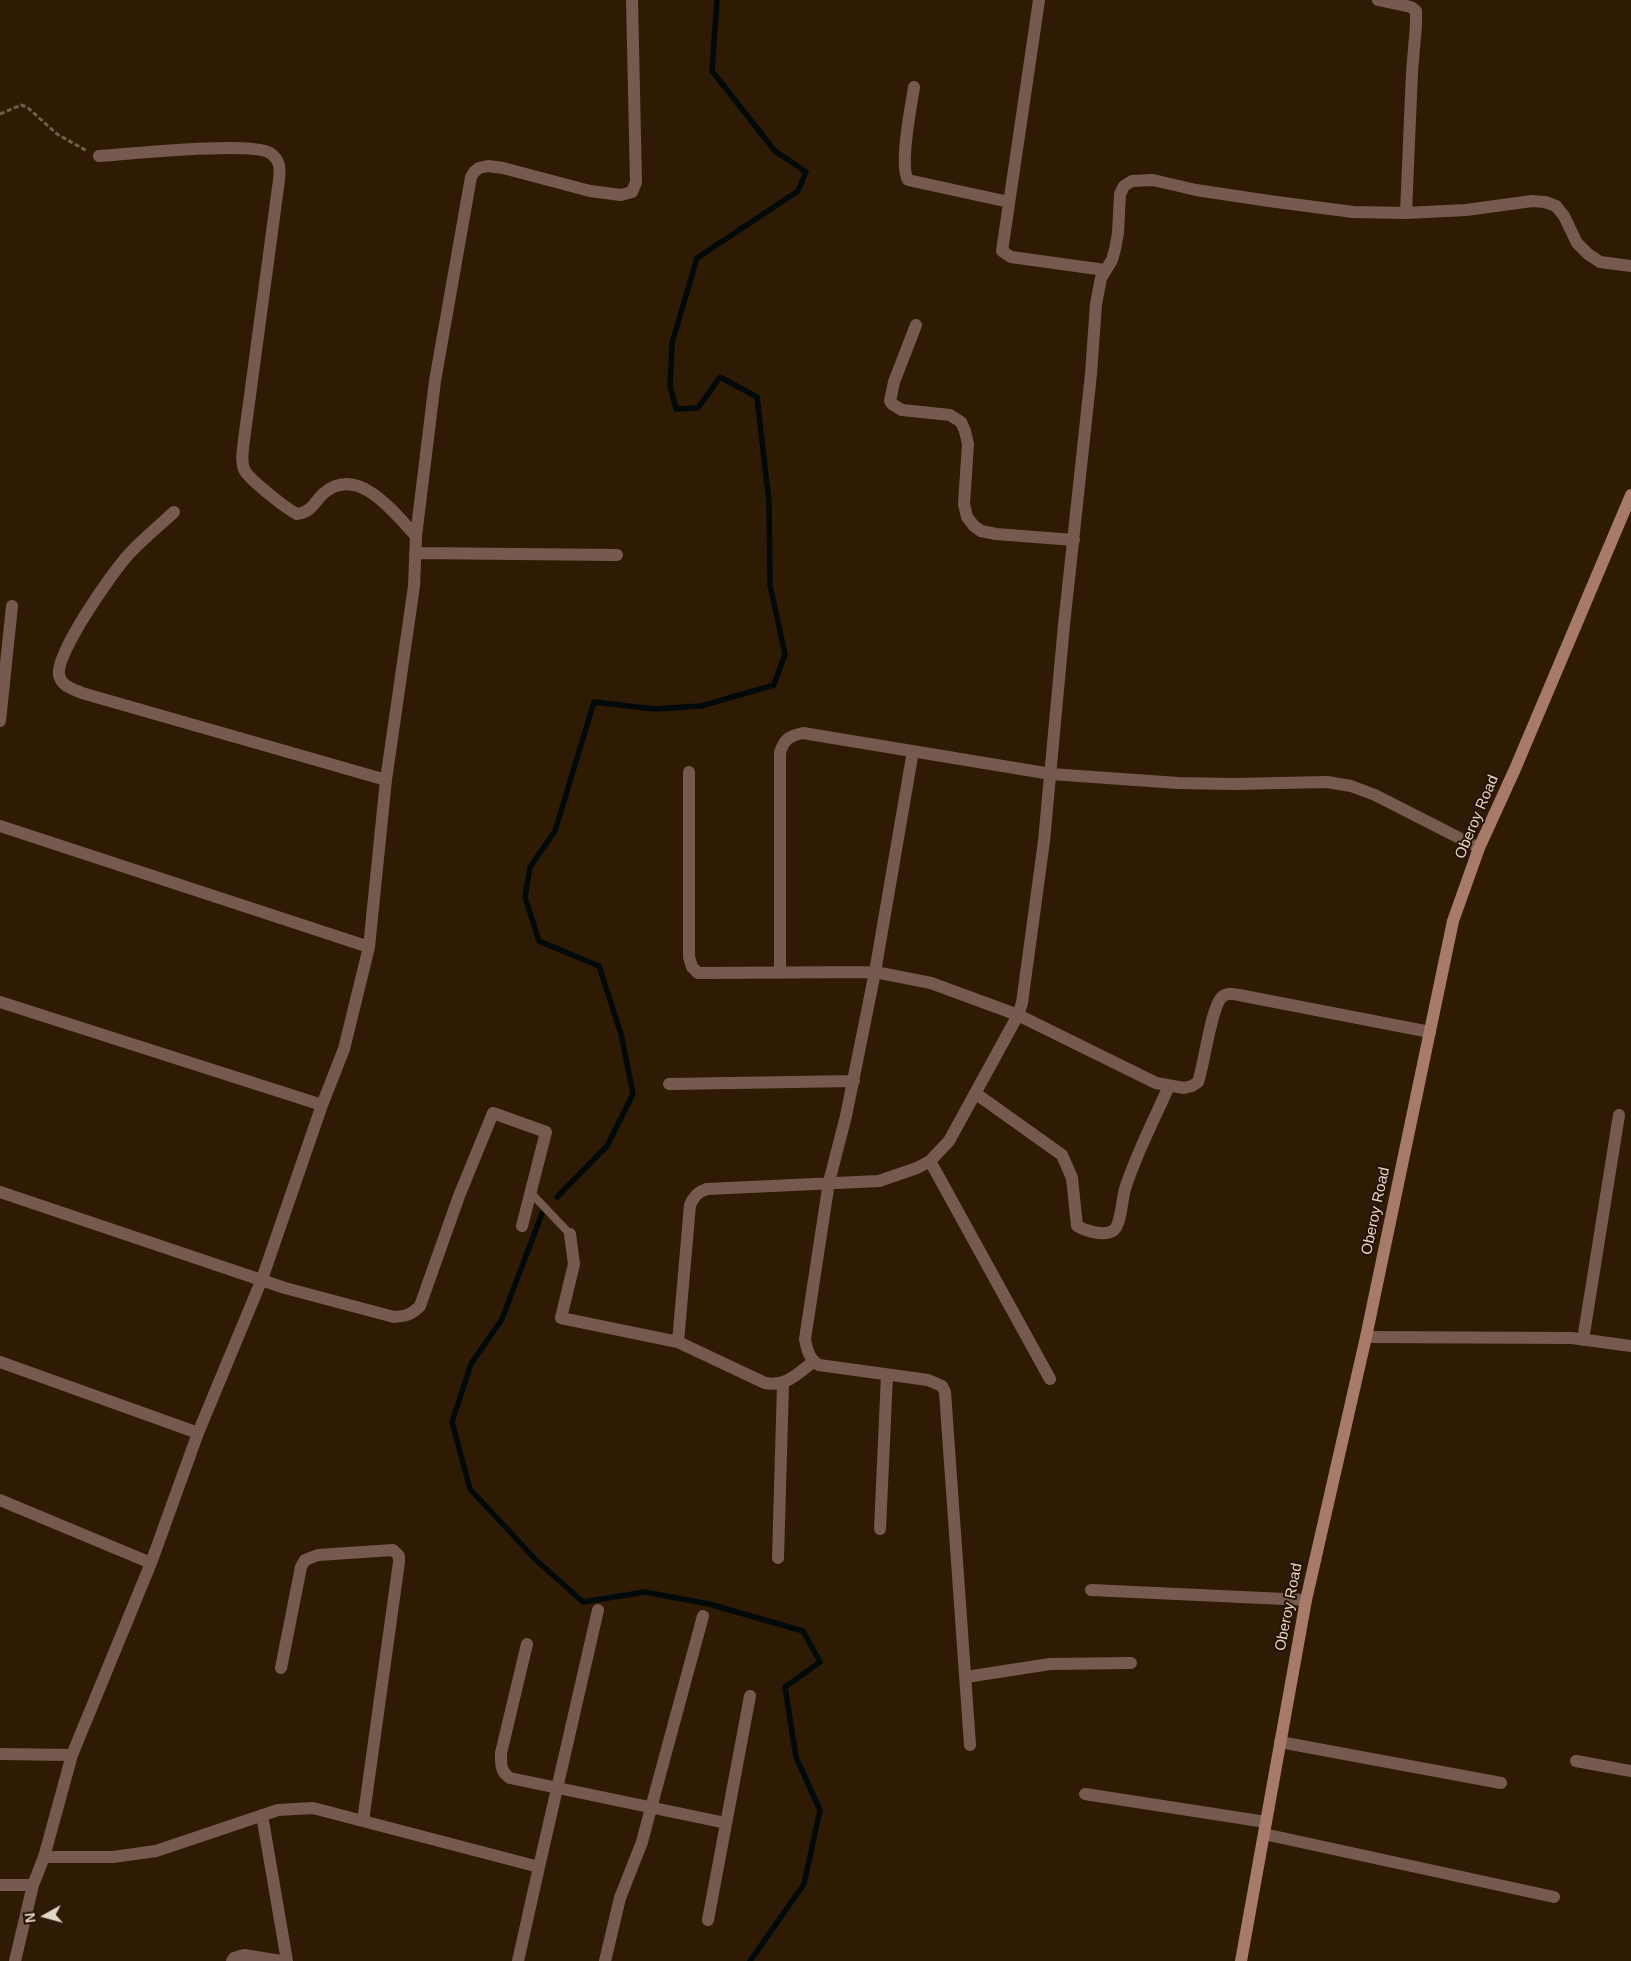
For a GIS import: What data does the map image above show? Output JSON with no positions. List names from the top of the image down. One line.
{"streets":{"street":["Oberoy Road"]},"north":"left"}
